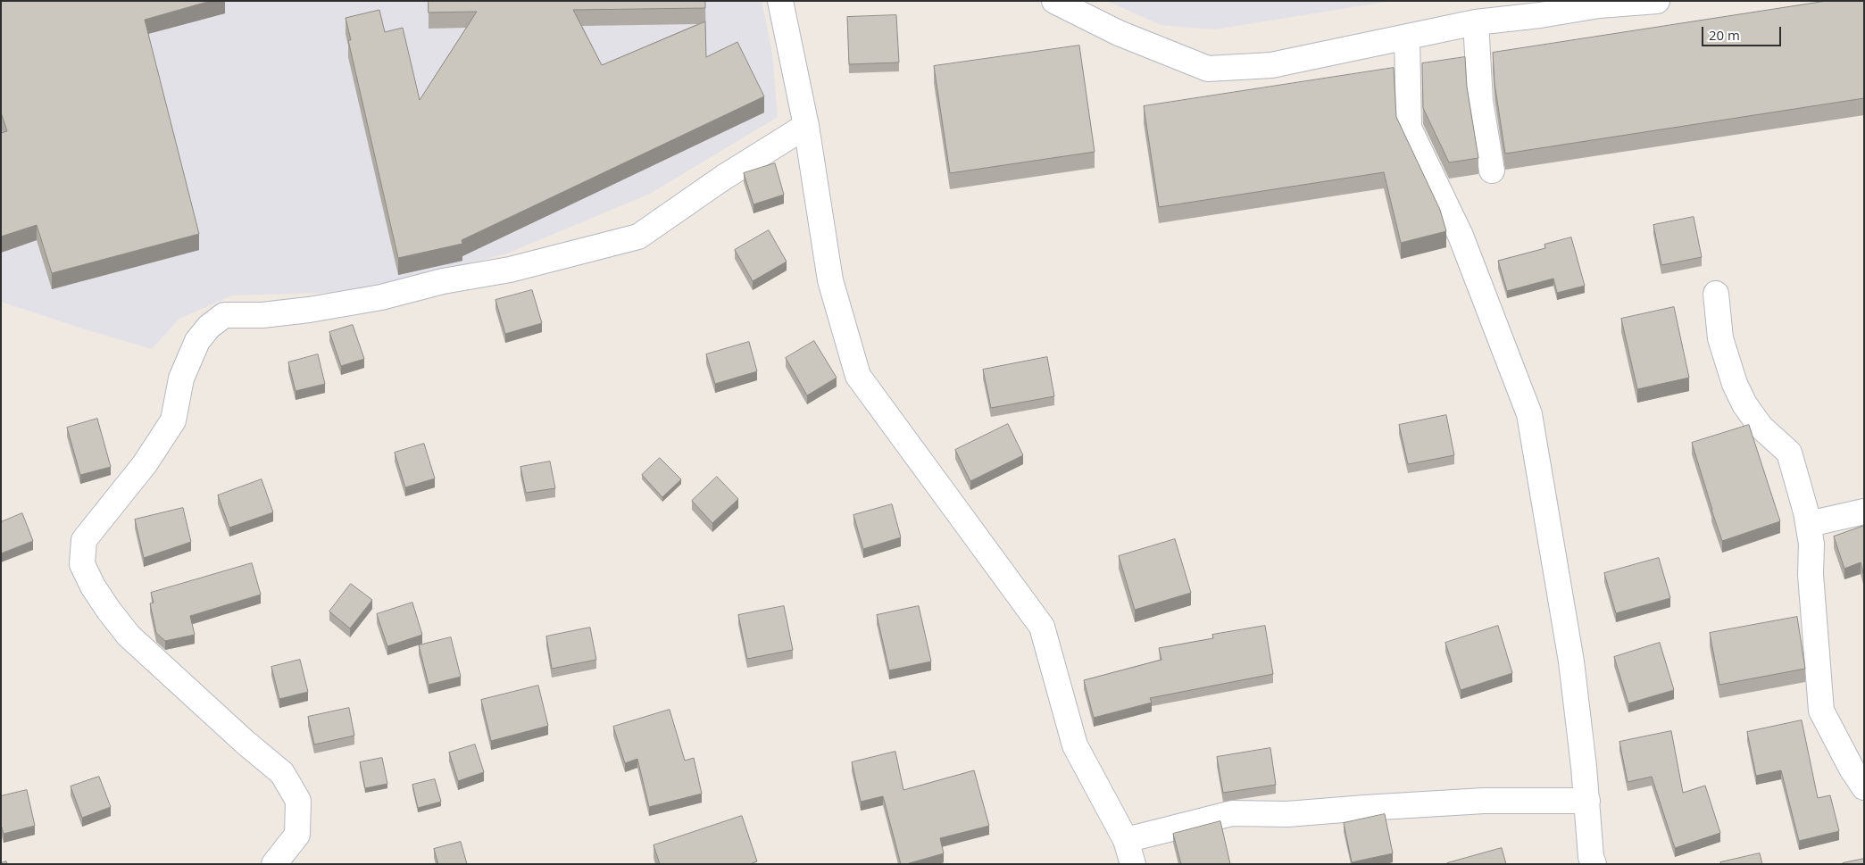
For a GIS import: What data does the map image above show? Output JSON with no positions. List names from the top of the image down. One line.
{"scale_bar":"20 m"}
